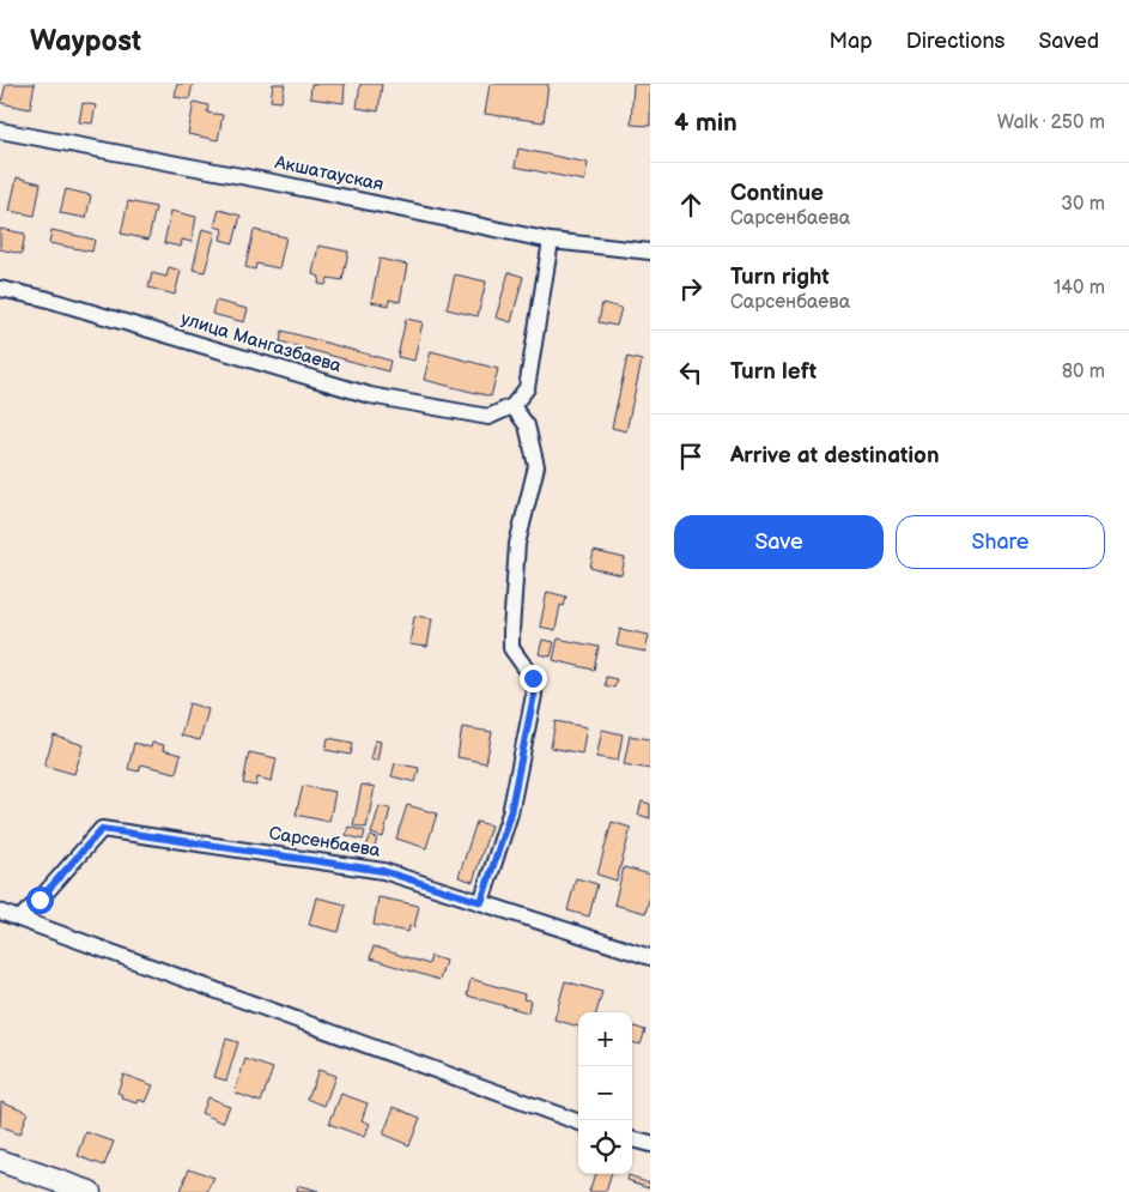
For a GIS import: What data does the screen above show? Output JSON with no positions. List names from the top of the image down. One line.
{"streets":{"street":["Акшатауская","улица Мангазбаева","Сарсенбаева"]},"page":{"header":"Waypost","nav":["Map","Directions","Saved"],"heading":["4 min","Walk · 250 m"],"list":[["Continue","Сарсенбаева","30 m"],["Turn right","Сарсенбаева","140 m"],["Turn left","80 m"],"Arrive at destination"],"buttons":["Save","Share"],"map_buttons":["+","−"]}}
